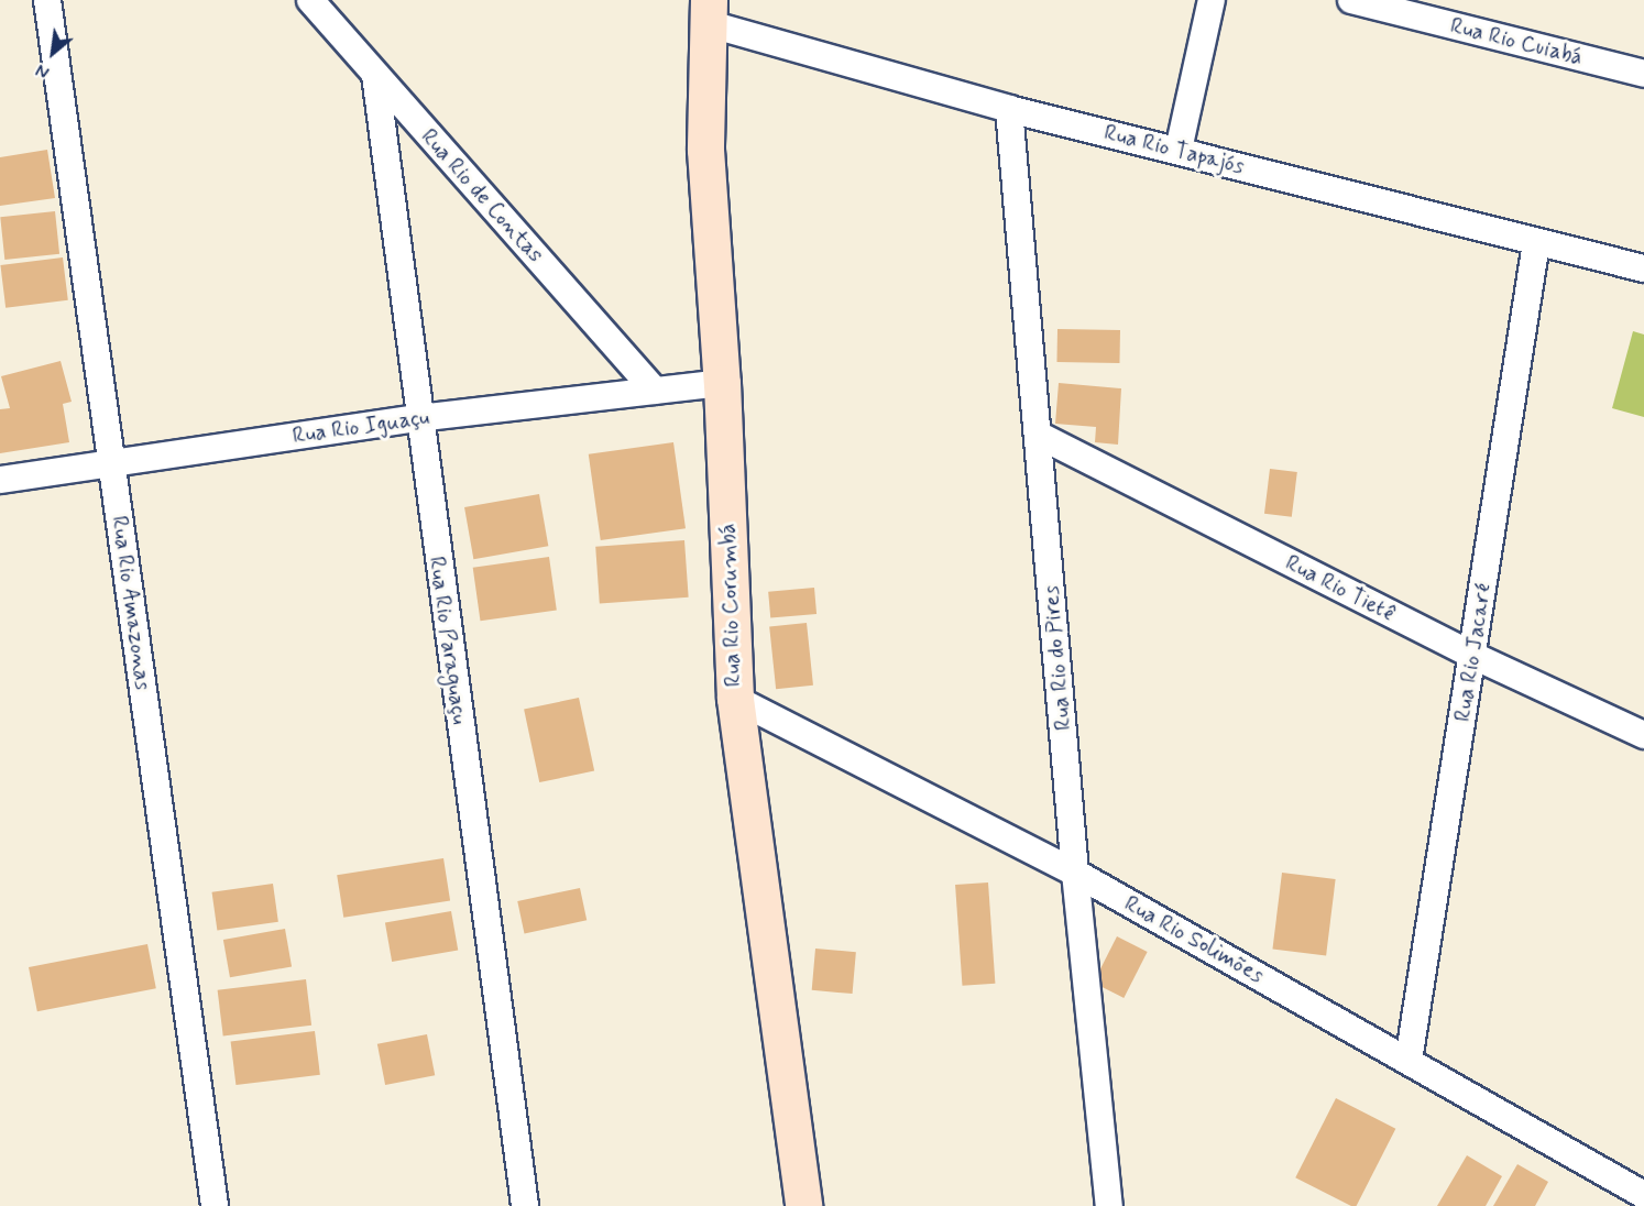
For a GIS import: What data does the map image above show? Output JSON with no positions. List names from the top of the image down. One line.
{"streets":{"street":["Rua Rio Cuiabá","Rua Rio Tapajós","Rua Rio de Contas","Rua Rio Iguaçu","Rua Rio Tietê","Rua Rio Amazonas","Rua Rio Corumbá","Rua Rio Paraguaçu","Rua Rio Jacaré","Rua Rio do Pires","Rua Rio Solimões"]},"crossings":[["Rua Rio Tapajós","Rua Rio Corumbá"],["Rua Rio Tapajós","Rua Rio Jacaré"],["Rua Rio Tapajós","Rua Rio do Pires"],["Rua Rio de Contas","Rua Rio Iguaçu"],["Rua Rio de Contas","Rua Rio Paraguaçu"],["Rua Rio Iguaçu","Rua Rio Amazonas"],["Rua Rio Iguaçu","Rua Rio Corumbá"],["Rua Rio Iguaçu","Rua Rio Paraguaçu"],["Rua Rio Tietê","Rua Rio Jacaré"],["Rua Rio Tietê","Rua Rio do Pires"],["Rua Rio Corumbá","Rua Rio Solimões"],["Rua Rio Jacaré","Rua Rio Solimões"],["Rua Rio do Pires","Rua Rio Solimões"]],"north":"bottom left"}
